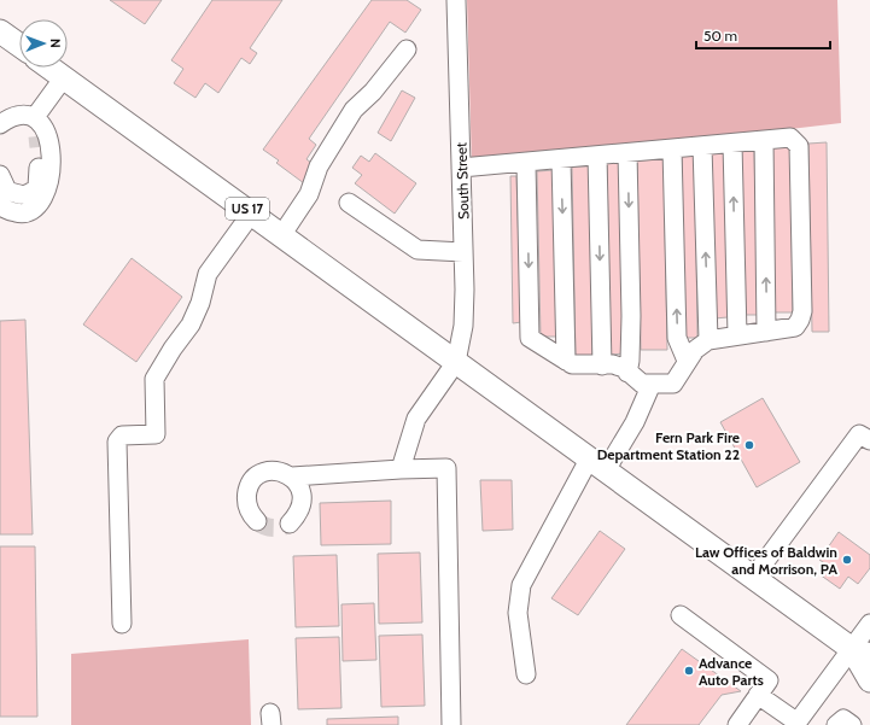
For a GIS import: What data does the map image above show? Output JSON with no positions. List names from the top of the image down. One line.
{"streets":{"main road":["US 17"],"street":["South Street"]},"crossings":[["South Street","US 17"]],"places":["Fern Park Fire Department Station 22","Law Offices of Baldwin and Morrison, PA","Advance Auto Parts"],"scale_bar":"50 m","north":"right"}
